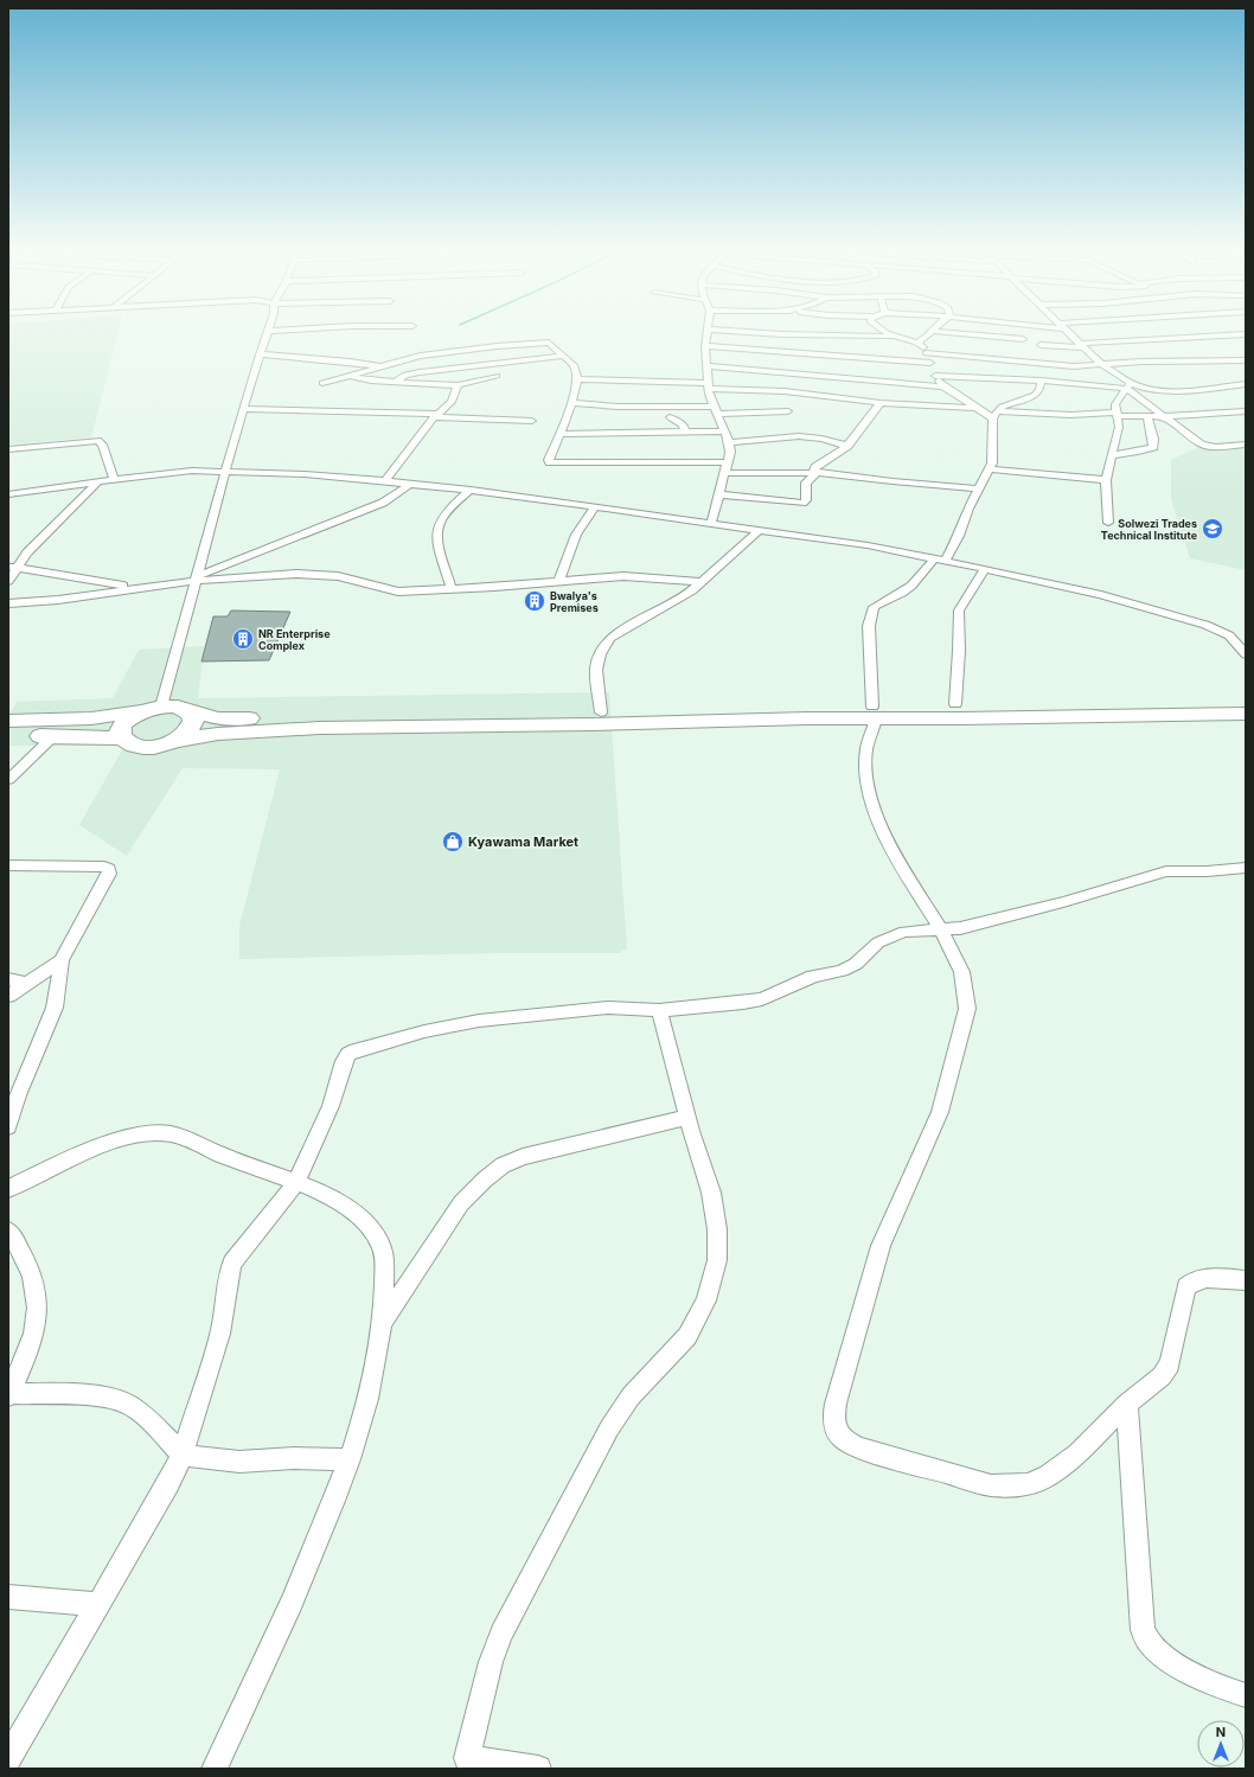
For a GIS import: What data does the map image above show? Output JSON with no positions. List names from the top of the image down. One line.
{"places":{"school or university":["Solwezi Trades Technical Institute"],"building":["Bwalya's Premises","NR Enterprise Complex"],"shop":["Kyawama Market"]},"north":"top"}
